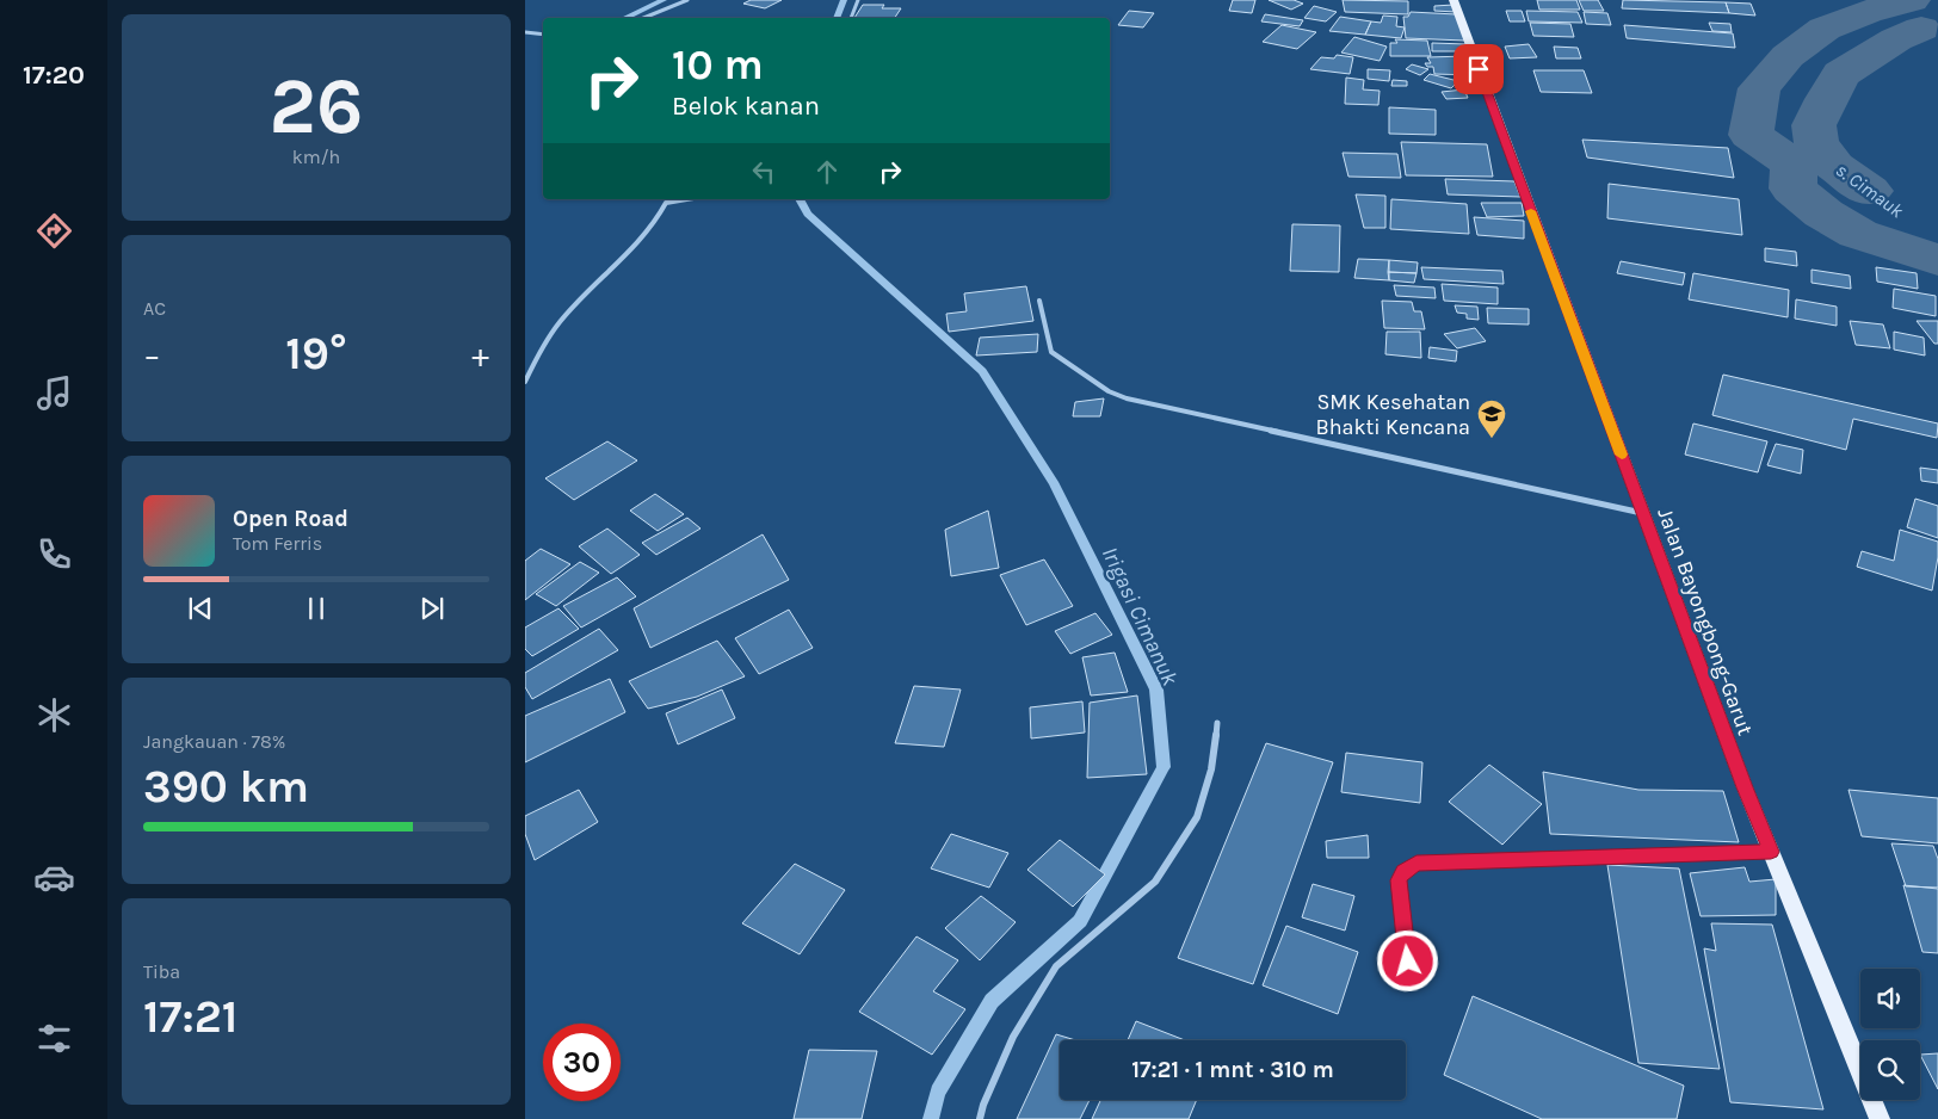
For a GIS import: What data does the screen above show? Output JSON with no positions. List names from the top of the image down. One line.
{"streets":{"main road":["Jalan Bayongbong-Garut"]},"water":["s. Cimauk","Irigasi Cimanuk"],"places":{"school or university":["SMK Kesehatan Bhakti Kencana"]},"page":{"tabs":"17:20","tile":[["26","km/h"],"AC",["Jangkauan · 78%","390 km"],["Tiba","17:21"]],"turn":["10 m","Belok kanan"],"heat":["−","19°","+"],"song":["Open Road","Tom Ferris"],"limit":"30","trip":"17:21 · 1 mnt · 310 m"}}
